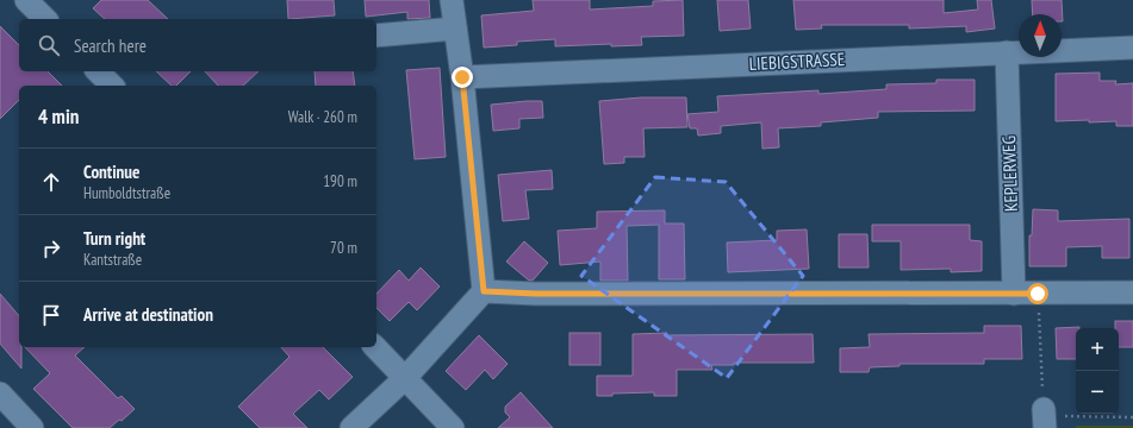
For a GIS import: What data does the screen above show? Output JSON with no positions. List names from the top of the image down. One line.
{"streets":{"street":["LIEBIGSTRASSE","KEPLERWEG"]},"crossings":[["LIEBIGSTRASSE","KEPLERWEG"]],"north":"top","page":{"search":"Search here","heading":["4 min","Walk · 260 m"],"list":[["Continue","Humboldtstraße","190 m"],["Turn right","Kantstraße","70 m"],"Arrive at destination"],"map_buttons":["+","−"]}}
